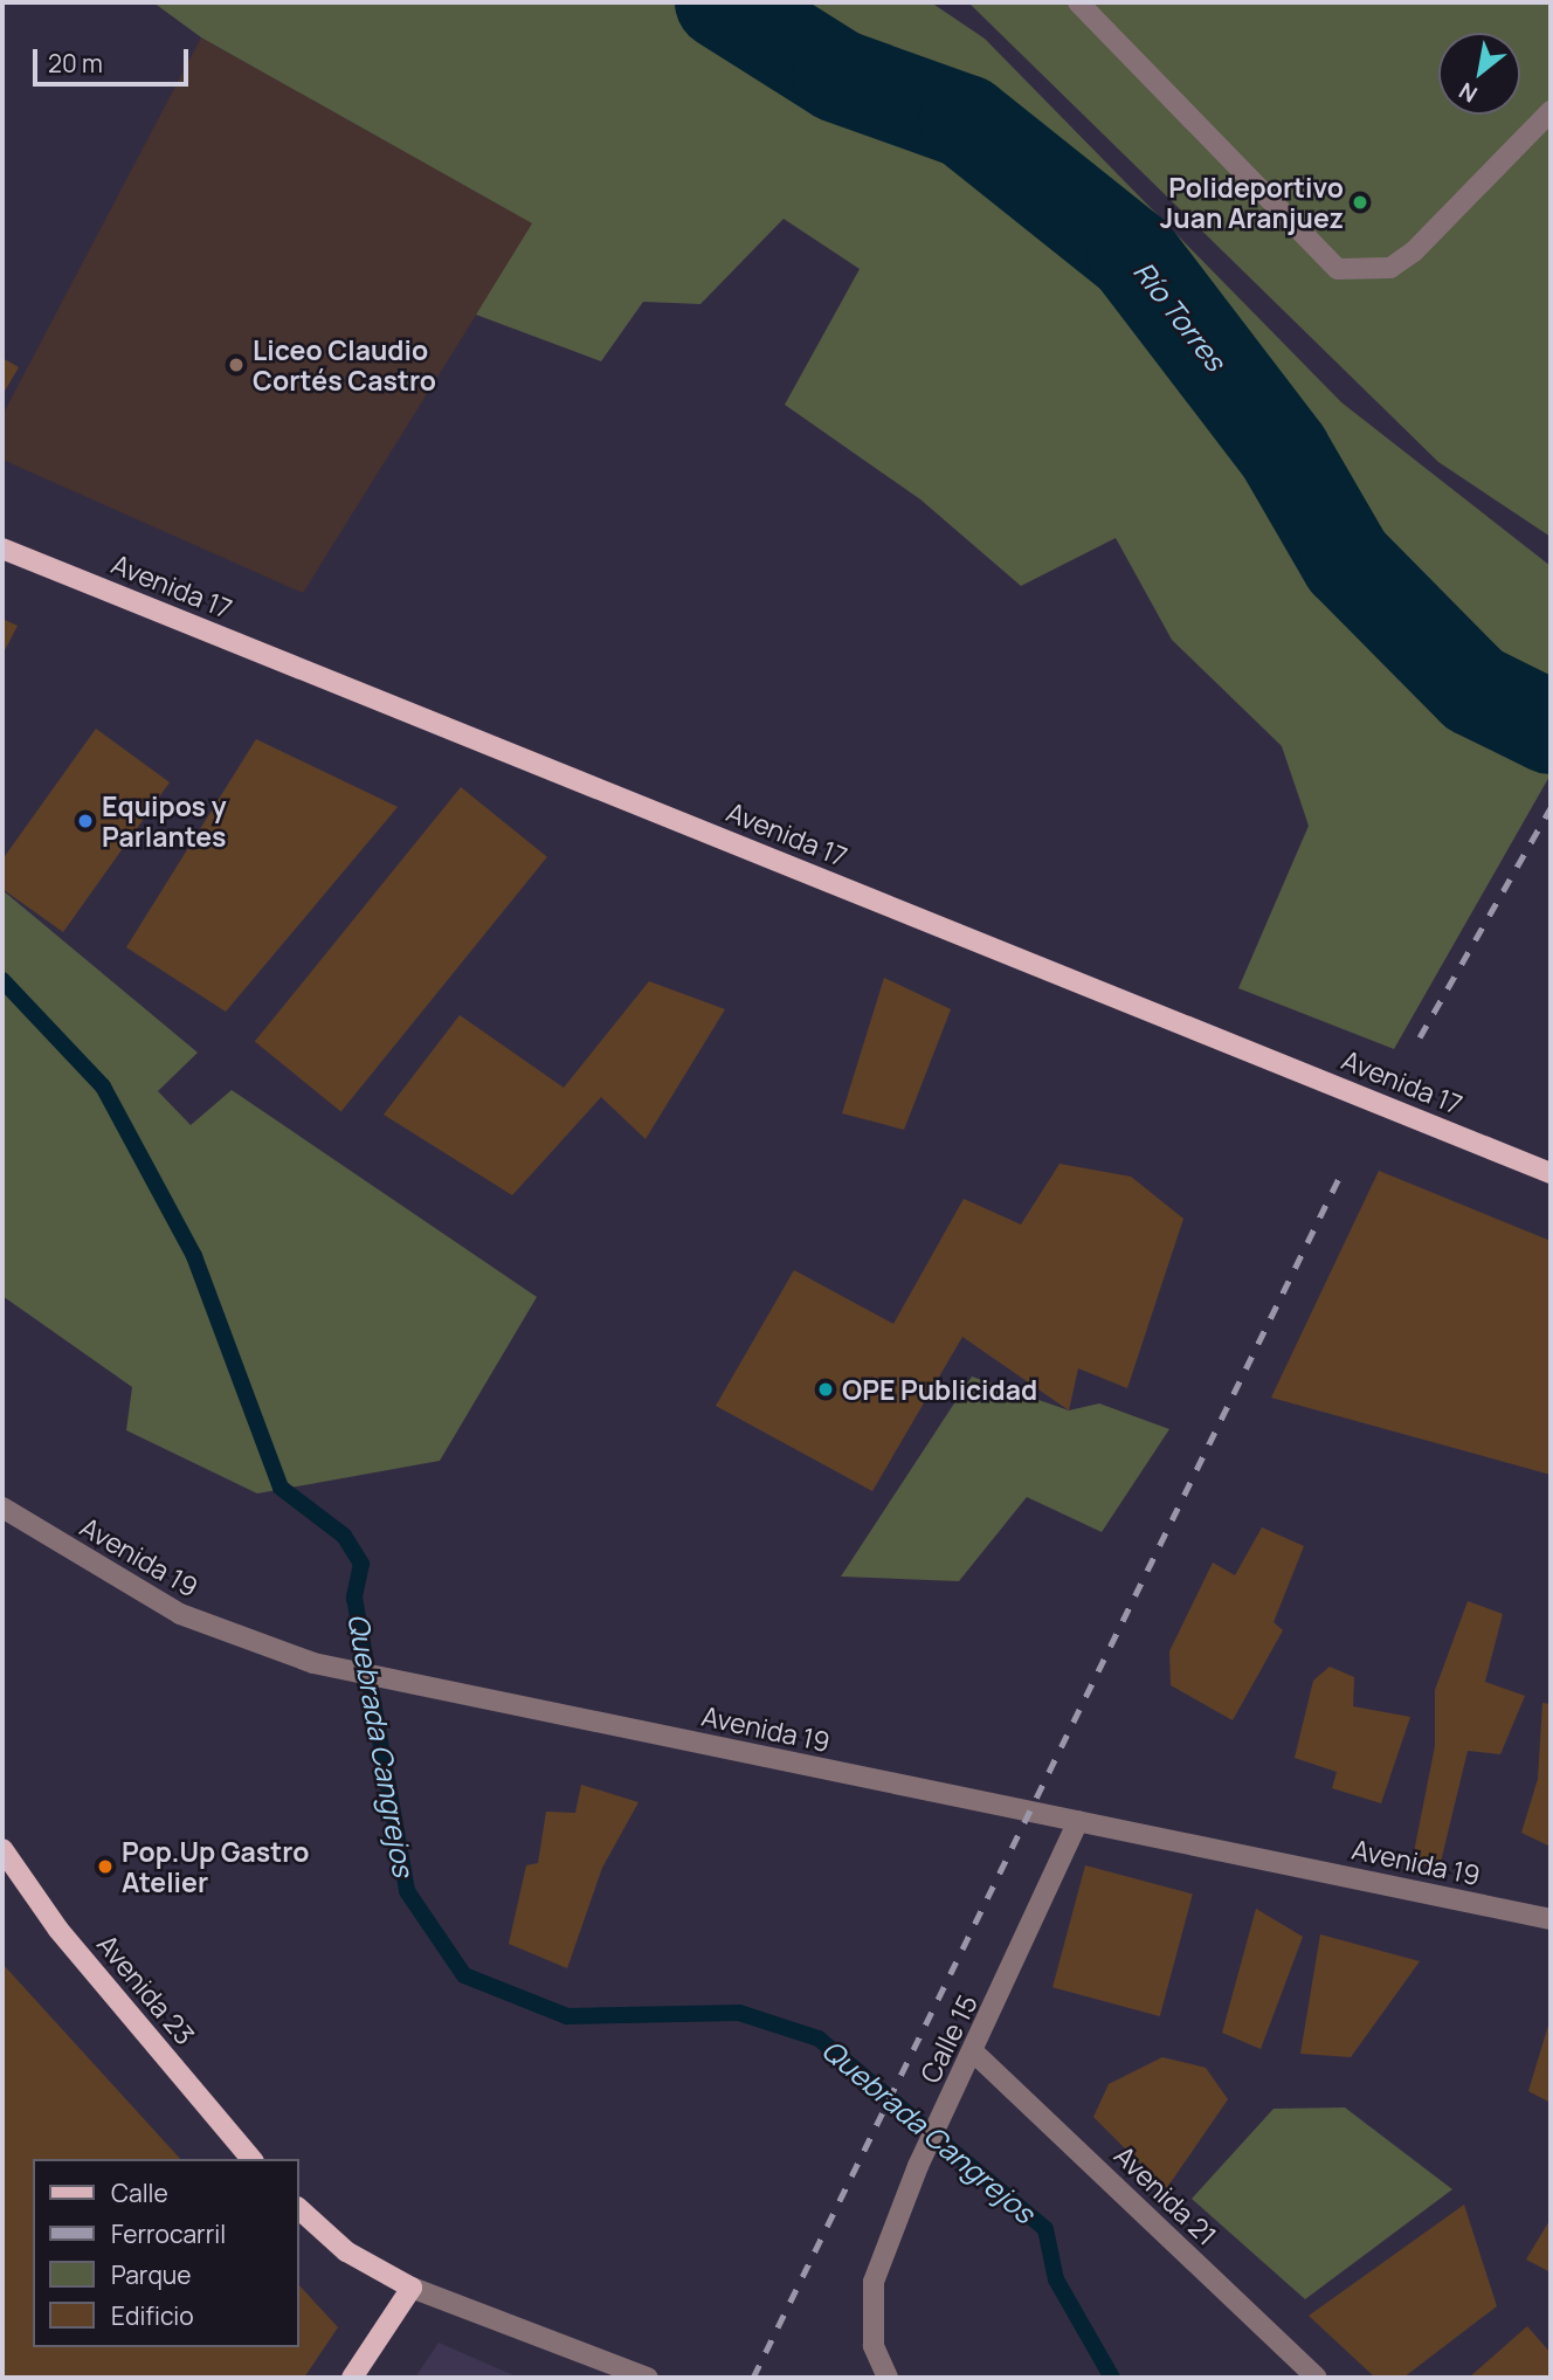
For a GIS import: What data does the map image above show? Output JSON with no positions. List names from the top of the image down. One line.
{"streets":{"main road":["Avenida 17","Avenida 23"],"street":["Avenida 19","Calle 15","Avenida 21"]},"crossings":[["Avenida 19","Calle 15"],["Calle 15","Avenida 21"]],"water":["Río Torres","Quebrada Cangrejos"],"places":["Polideportivo Juan Aranjuez","Liceo Claudio Cortés Castro","Equipos y Parlantes","OPE Publicidad","Pop.Up Gastro Atelier"],"legend":["Calle","Ferrocarril","Parque","Edificio"],"scale_bar":"20 m","north":"bottom left"}
